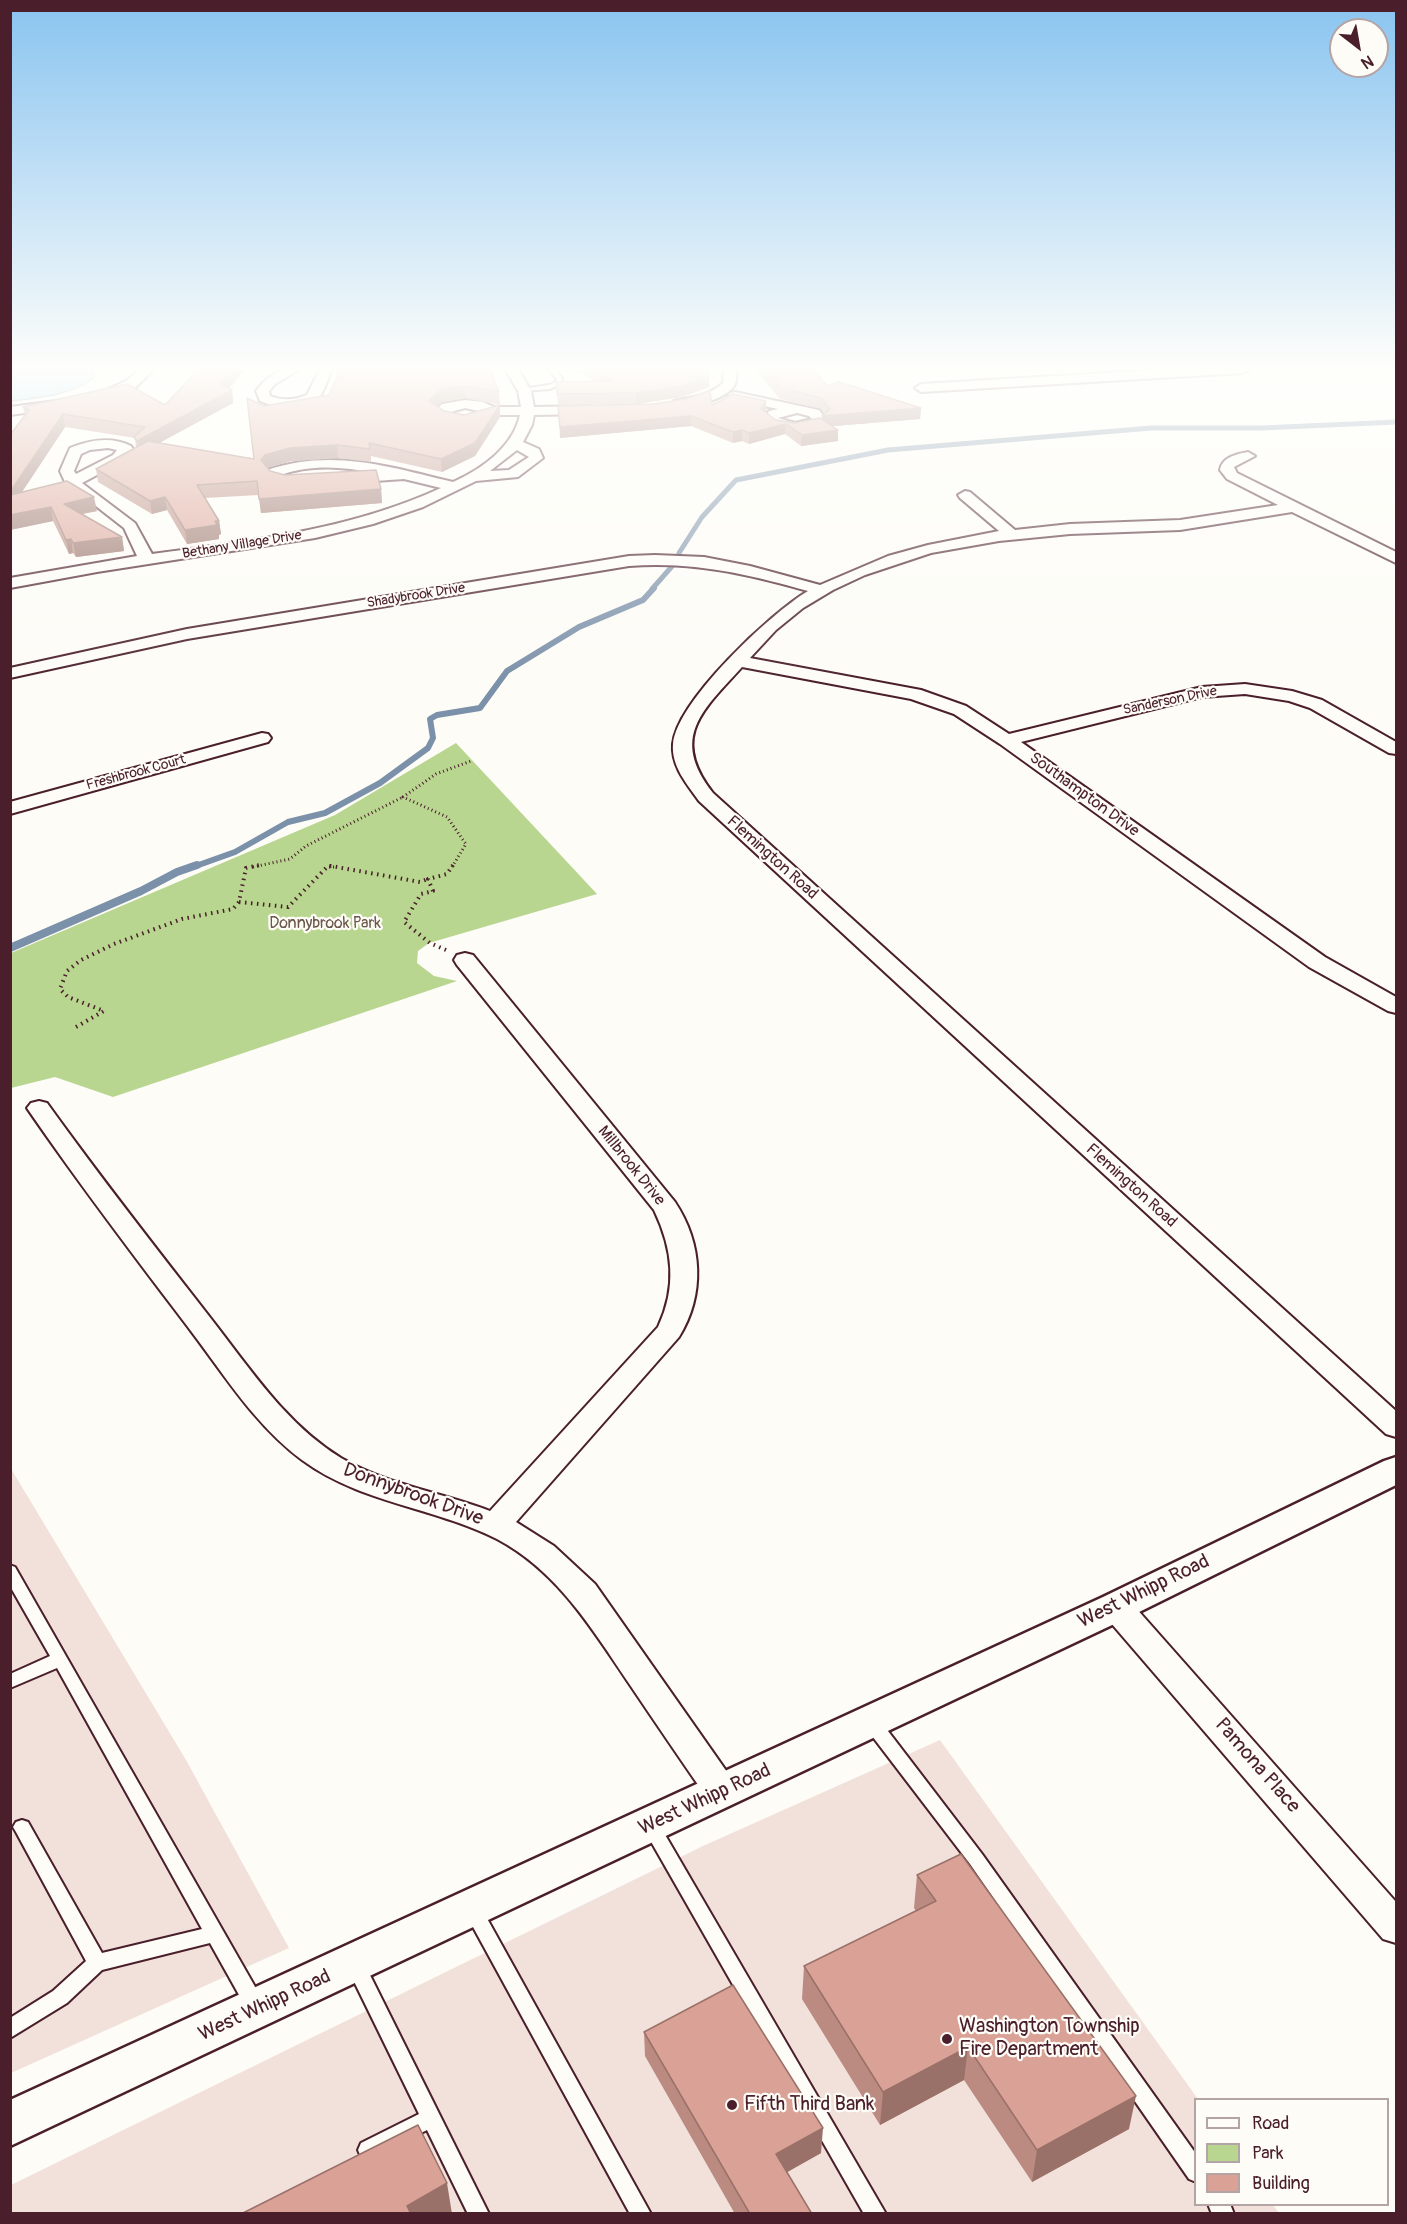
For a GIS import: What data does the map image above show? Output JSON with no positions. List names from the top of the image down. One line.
{"streets":{"street":["Bethany Village Drive","Shadybrook Drive","Sanderson Drive","Freshbrook Court","Southampton Drive","Flemington Road","Millbrook Drive","Donnybrook Drive","West Whipp Road","Pamona Place"]},"crossings":[["Shadybrook Drive","Flemington Road"],["Sanderson Drive","Southampton Drive"],["Southampton Drive","Flemington Road"],["Millbrook Drive","Donnybrook Drive"],["Donnybrook Drive","West Whipp Road"],["West Whipp Road","Pamona Place"]],"parks":["Donnybrook Park"],"places":["Washington Township Fire Department","Fifth Third Bank"],"legend":["Road","Park","Building"],"north":"bottom right"}
